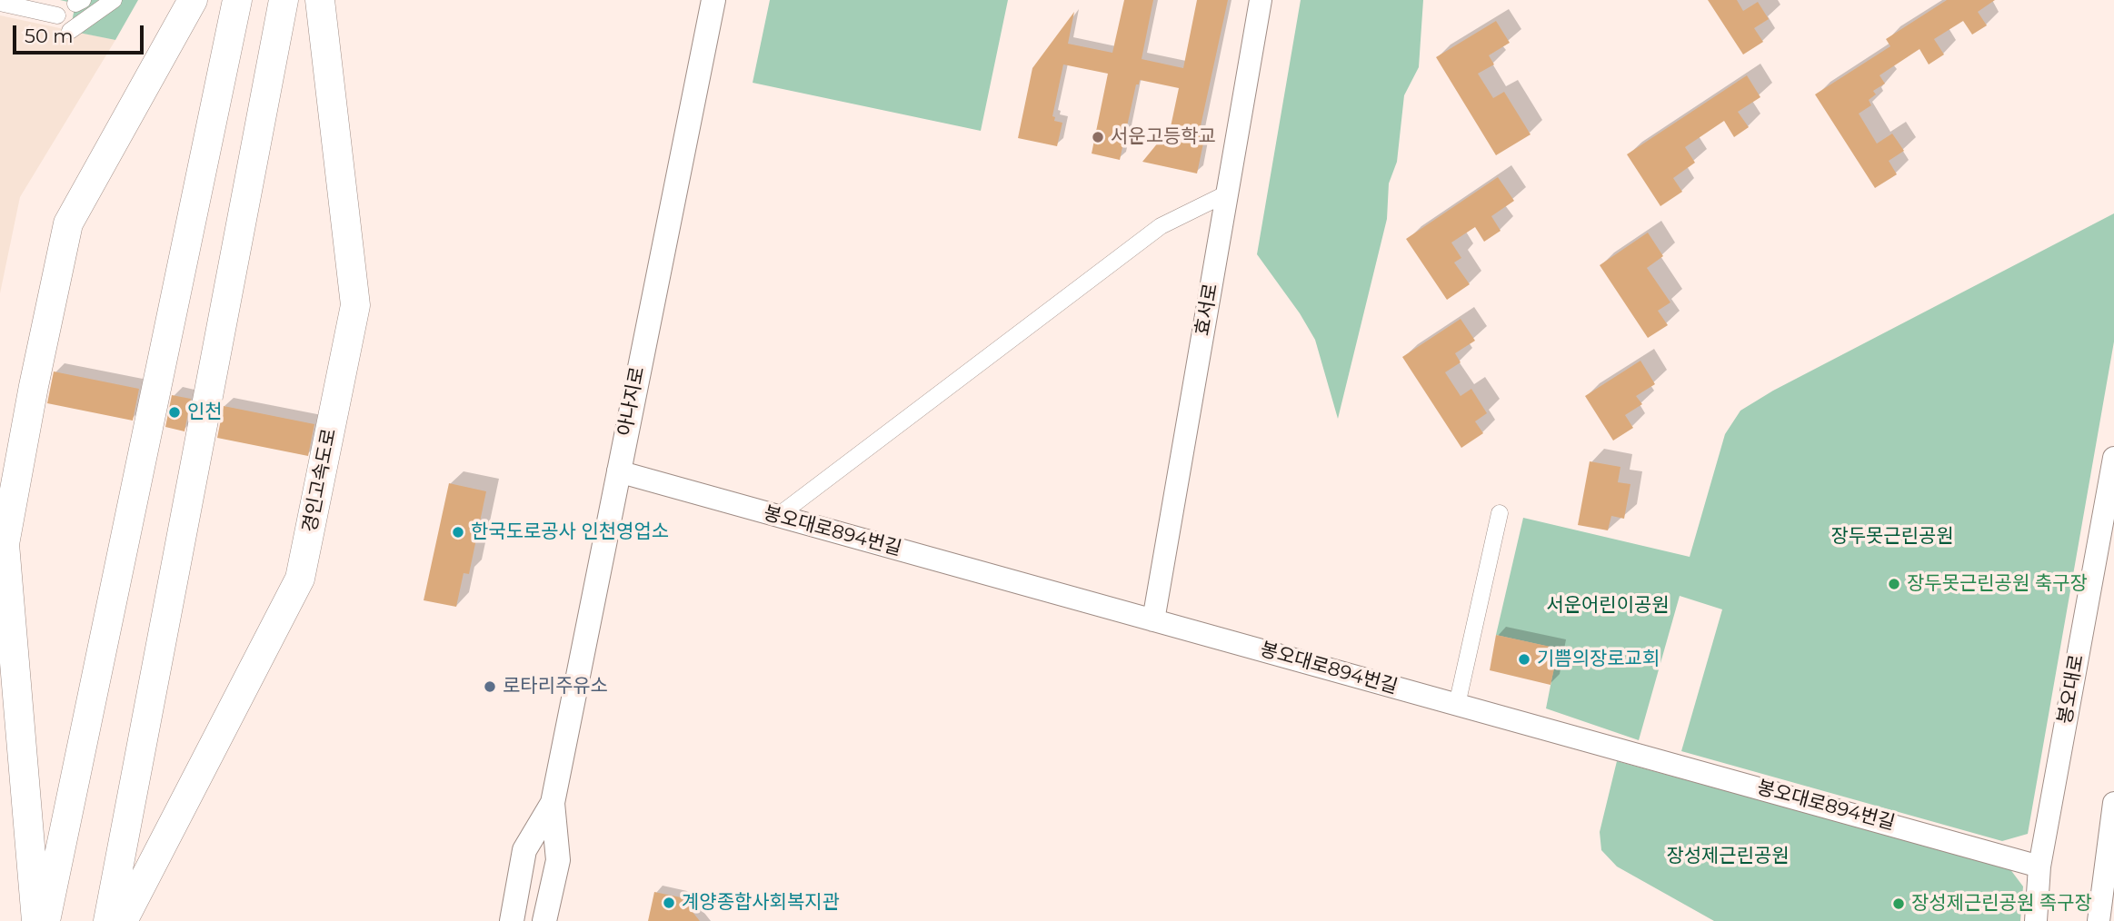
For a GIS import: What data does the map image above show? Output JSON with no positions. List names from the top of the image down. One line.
{"streets":{"highway":["경인고속도로"],"main road":["아나지로"],"street":["효서로","봉오대로894번길","봉오대로"]},"crossings":[["효서로","봉오대로894번길"],["아나지로","봉오대로894번길"],["봉오대로894번길","봉오대로"]],"parks":["장두못근린공원","서운어린이공원","장성제근린공원"],"places":["서운고등학교","인천","한국도로공사 인천영업소","장두못근린공원 축구장","기쁨의장로교회","로타리주유소","계양종합사회복지관","장성제근린공원 족구장"],"scale_bar":"50 m"}
